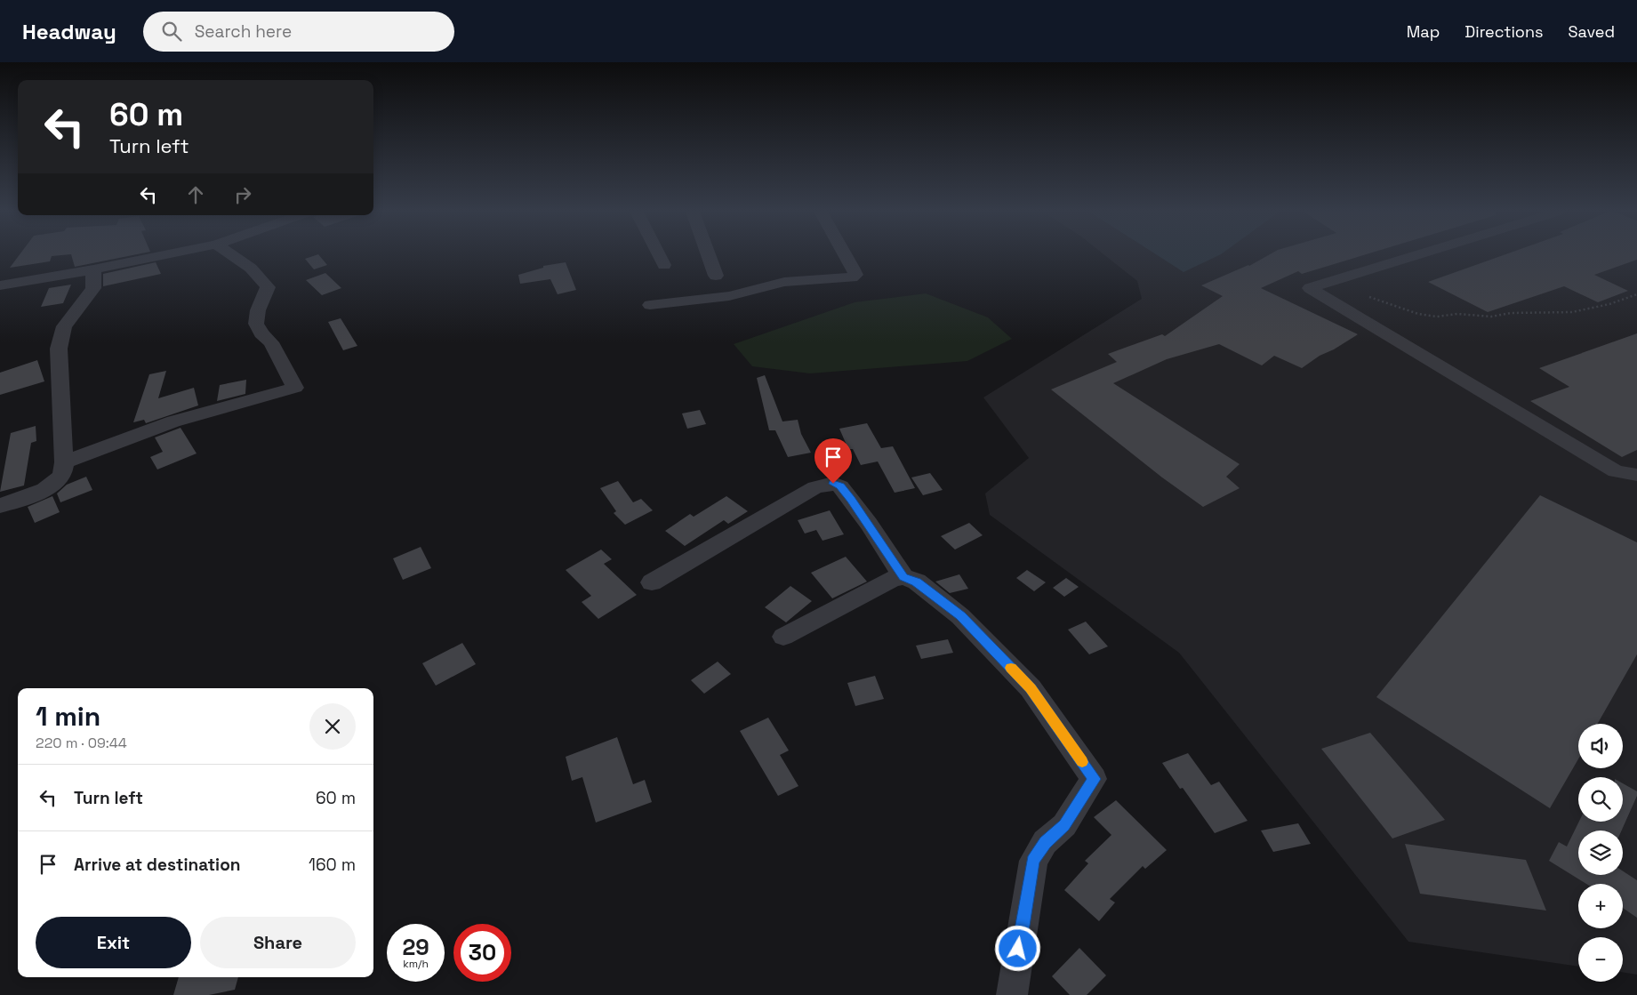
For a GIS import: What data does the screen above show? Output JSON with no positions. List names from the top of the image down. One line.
{"page":{"header":"Headway","search":"Search here","nav":["Map","Directions","Saved"],"turn":["60 m","Turn left"],"heading":["1 min","220 m · 09:44"],"map_buttons":["+","−"],"list":[{"name":"Turn left","value":"60 m"},{"name":"Arrive at destination","value":"160 m"}],"buttons":["Exit","Share"],"speed":"29 km/h","limit":"30"}}
